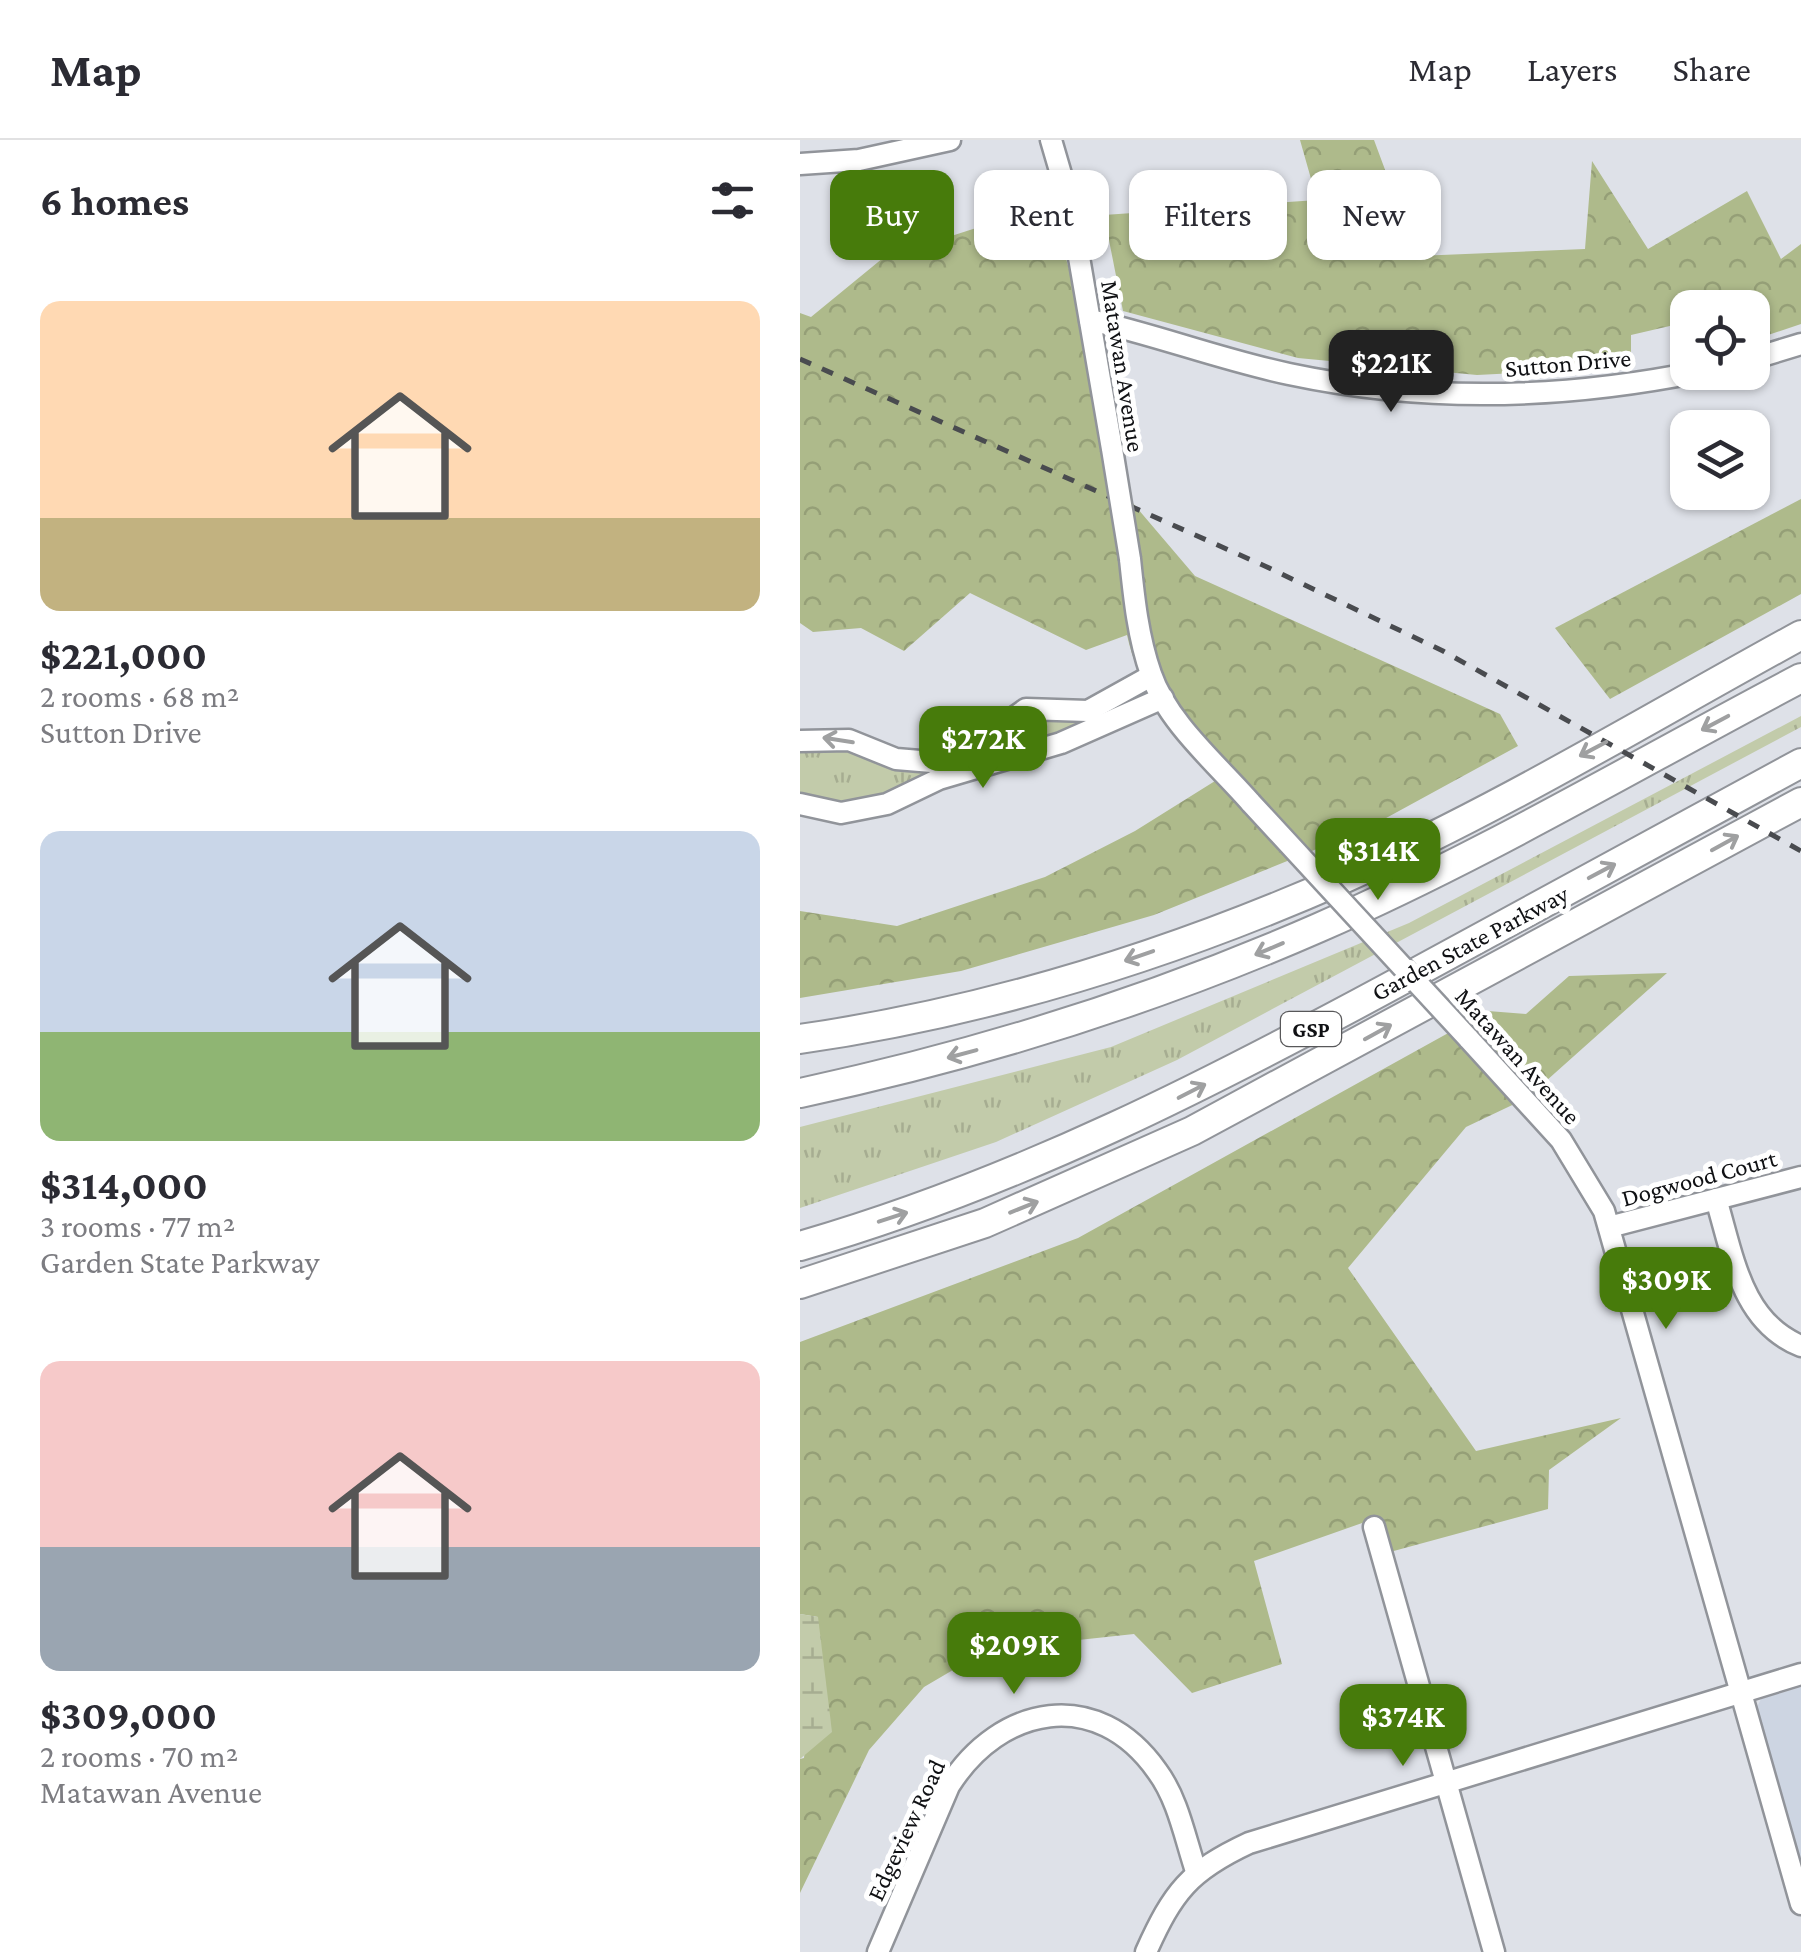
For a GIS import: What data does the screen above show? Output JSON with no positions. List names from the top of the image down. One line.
{"streets":{"highway":["Garden State Parkway","GSP"],"street":["Sutton Drive","Matawan Avenue","Dogwood Court","Edgeview Road"]},"crossings":[["Sutton Drive","Matawan Avenue"],["Matawan Avenue","Dogwood Court"]],"page":{"header":"Map","nav":["Map","Layers","Share"],"heading":"6 homes","chip":["Buy","Rent","Filters","New"],"list":[{"name":"$221,000","note":"2 rooms · 68 m² · Sutton Drive"},{"name":"$314,000","note":"3 rooms · 77 m² · Garden State Parkway"},{"name":"$309,000","note":"2 rooms · 70 m² · Matawan Avenue"}],"price":["$221K","$272K","$314K","$309K","$209K","$374K"]}}
